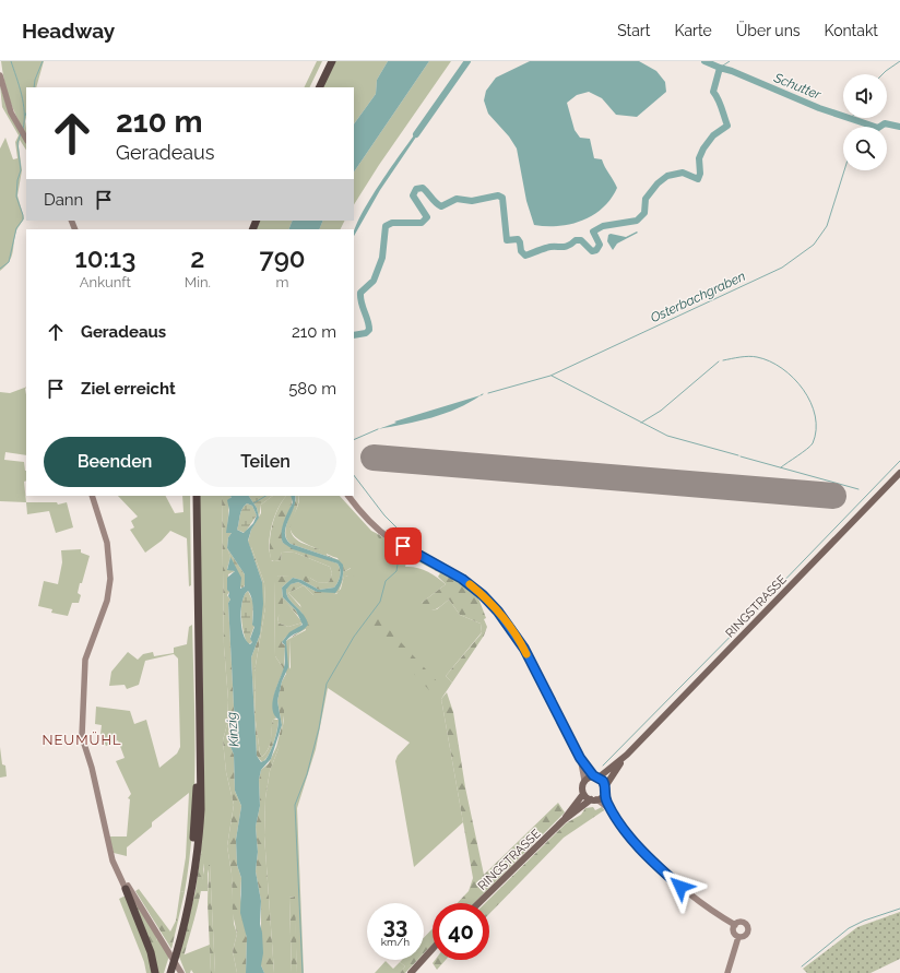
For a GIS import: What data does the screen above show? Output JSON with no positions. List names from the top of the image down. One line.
{"streets":{"main road":["RINGSTRASSE"]},"districts":["NEUMÜHL"],"water":["Schutter","Osterbachgraben","Kinzig"],"page":{"header":"Headway","nav":["Start","Karte","Über uns","Kontakt"],"turn":["210 m","Geradeaus"],"then":"Dann","eta":["10:13","Ankunft","2","Min.","790","m"],"list":[{"name":"Geradeaus","value":"210 m"},{"name":"Ziel erreicht","value":"580 m"}],"buttons":["Beenden","Teilen"],"speed":"33 km/h","limit":"40"}}
